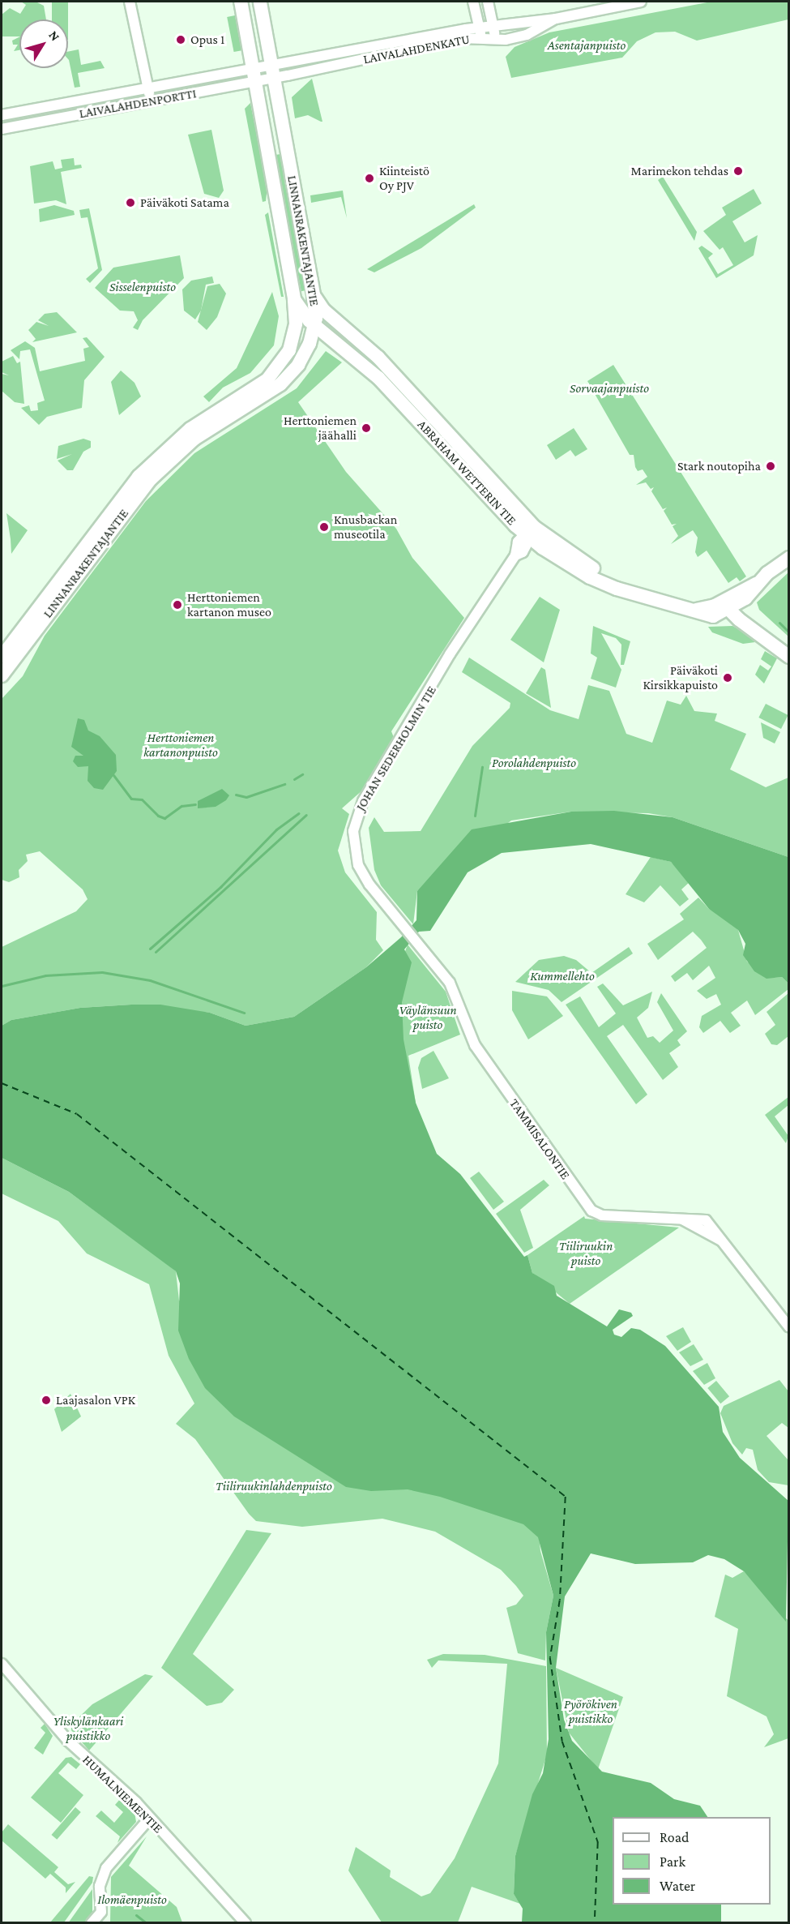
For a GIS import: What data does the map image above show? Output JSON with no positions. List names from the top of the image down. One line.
{"streets":{"main road":["LINNANRAKENTAJANTIE","ABRAHAM WETTERIN TIE"],"street":["LAIVALAHDENKATU","LAIVALAHDENPORTTI","JOHAN SEDERHOLMIN TIE","TAMMISALONTIE","HUMALNIEMENTIE"]},"crossings":[["LAIVALAHDENKATU","LAIVALAHDENPORTTI"],["LAIVALAHDENKATU","LINNANRAKENTAJANTIE"],["LAIVALAHDENPORTTI","LINNANRAKENTAJANTIE"],["LINNANRAKENTAJANTIE","ABRAHAM WETTERIN TIE"],["ABRAHAM WETTERIN TIE","JOHAN SEDERHOLMIN TIE"],["JOHAN SEDERHOLMIN TIE","TAMMISALONTIE"]],"parks":["Asentajanpuisto","Sisselenpuisto","Sorvaajanpuisto","Herttoniemen kartanonpuisto","Porolahdenpuisto","Kummellehto","Väylänsuun puisto","Tiiliruukin puisto","Tiiliruukinlahdenpuisto","Pyörökiven puistikko","Yliskylänkaari puistikko","Ilomäenpuisto"],"places":["Opus 1","Marimekon tehdas","Kiinteistö Oy PJV","Päiväkoti Satama","Herttoniemen jäähalli","Stark noutopiha","Knusbackan museotila","Herttoniemen kartanon museo","Päiväkoti Kirsikkapuisto","Laajasalon VPK"],"legend":["Road","Park","Water"],"north":"top right"}
